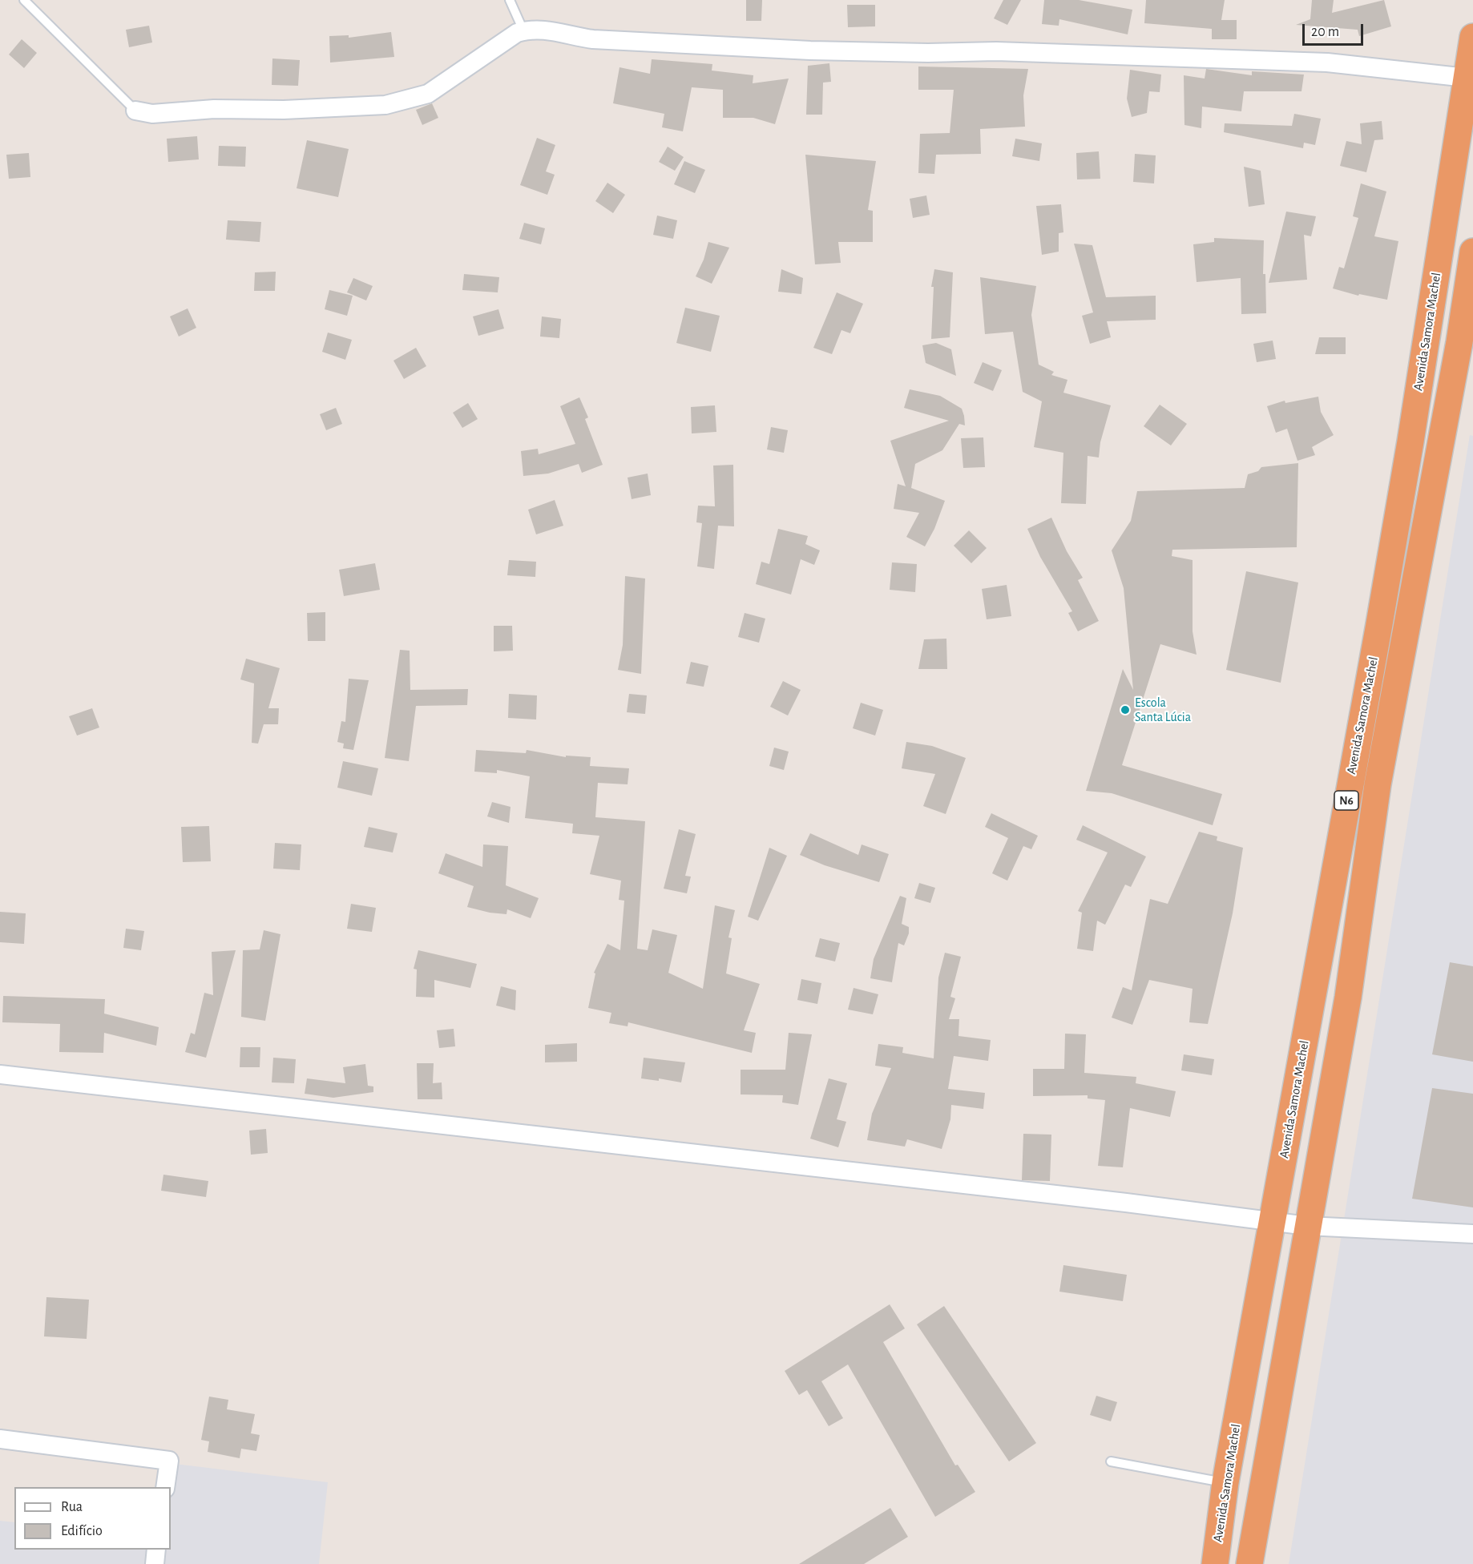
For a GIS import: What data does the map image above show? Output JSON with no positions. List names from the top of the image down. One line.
{"streets":{"highway":["Avenida Samora Machel","N6"]},"places":["Escola Santa Lúcia"],"legend":["Rua","Edifício"],"scale_bar":"20 m"}
